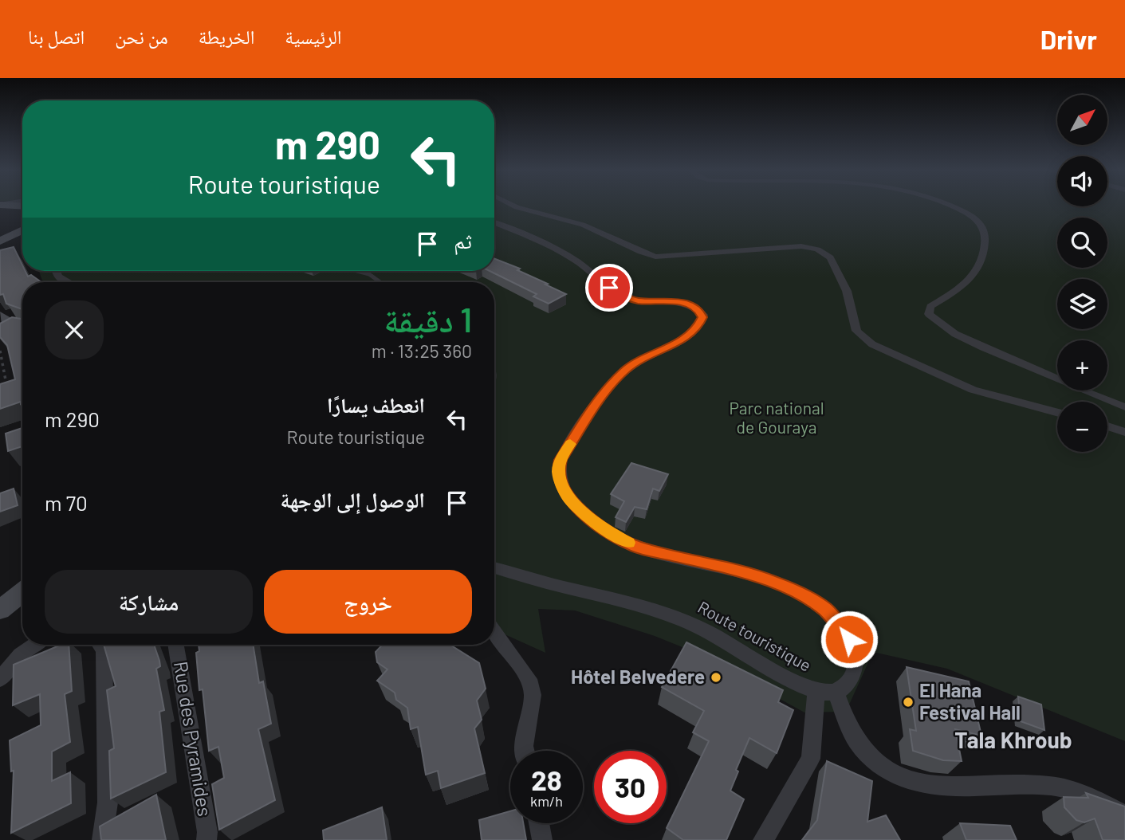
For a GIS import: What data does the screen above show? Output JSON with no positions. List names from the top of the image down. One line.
{"streets":{"street":["Route touristique","Rue des Pyramides"]},"districts":["Tala Khroub"],"parks":["Parc national de Gouraya"],"places":["Hôtel Belvedere","El Hana Festival Hall"],"north":"top right","page":{"header":"Drivr","nav":["الرئيسية","الخريطة","من نحن","اتصل بنا"],"map_buttons":["+","−"],"turn":["290 m","Route touristique"],"then":"ثم","heading":["1 دقيقة","360 m · 13:25"],"list":[{"name":"انعطف يسارًا","note":"Route touristique","value":"290 m"},{"name":"الوصول إلى الوجهة","value":"70 m"}],"buttons":["خروج","مشاركة"],"speed":"28 km/h","limit":"30"}}
